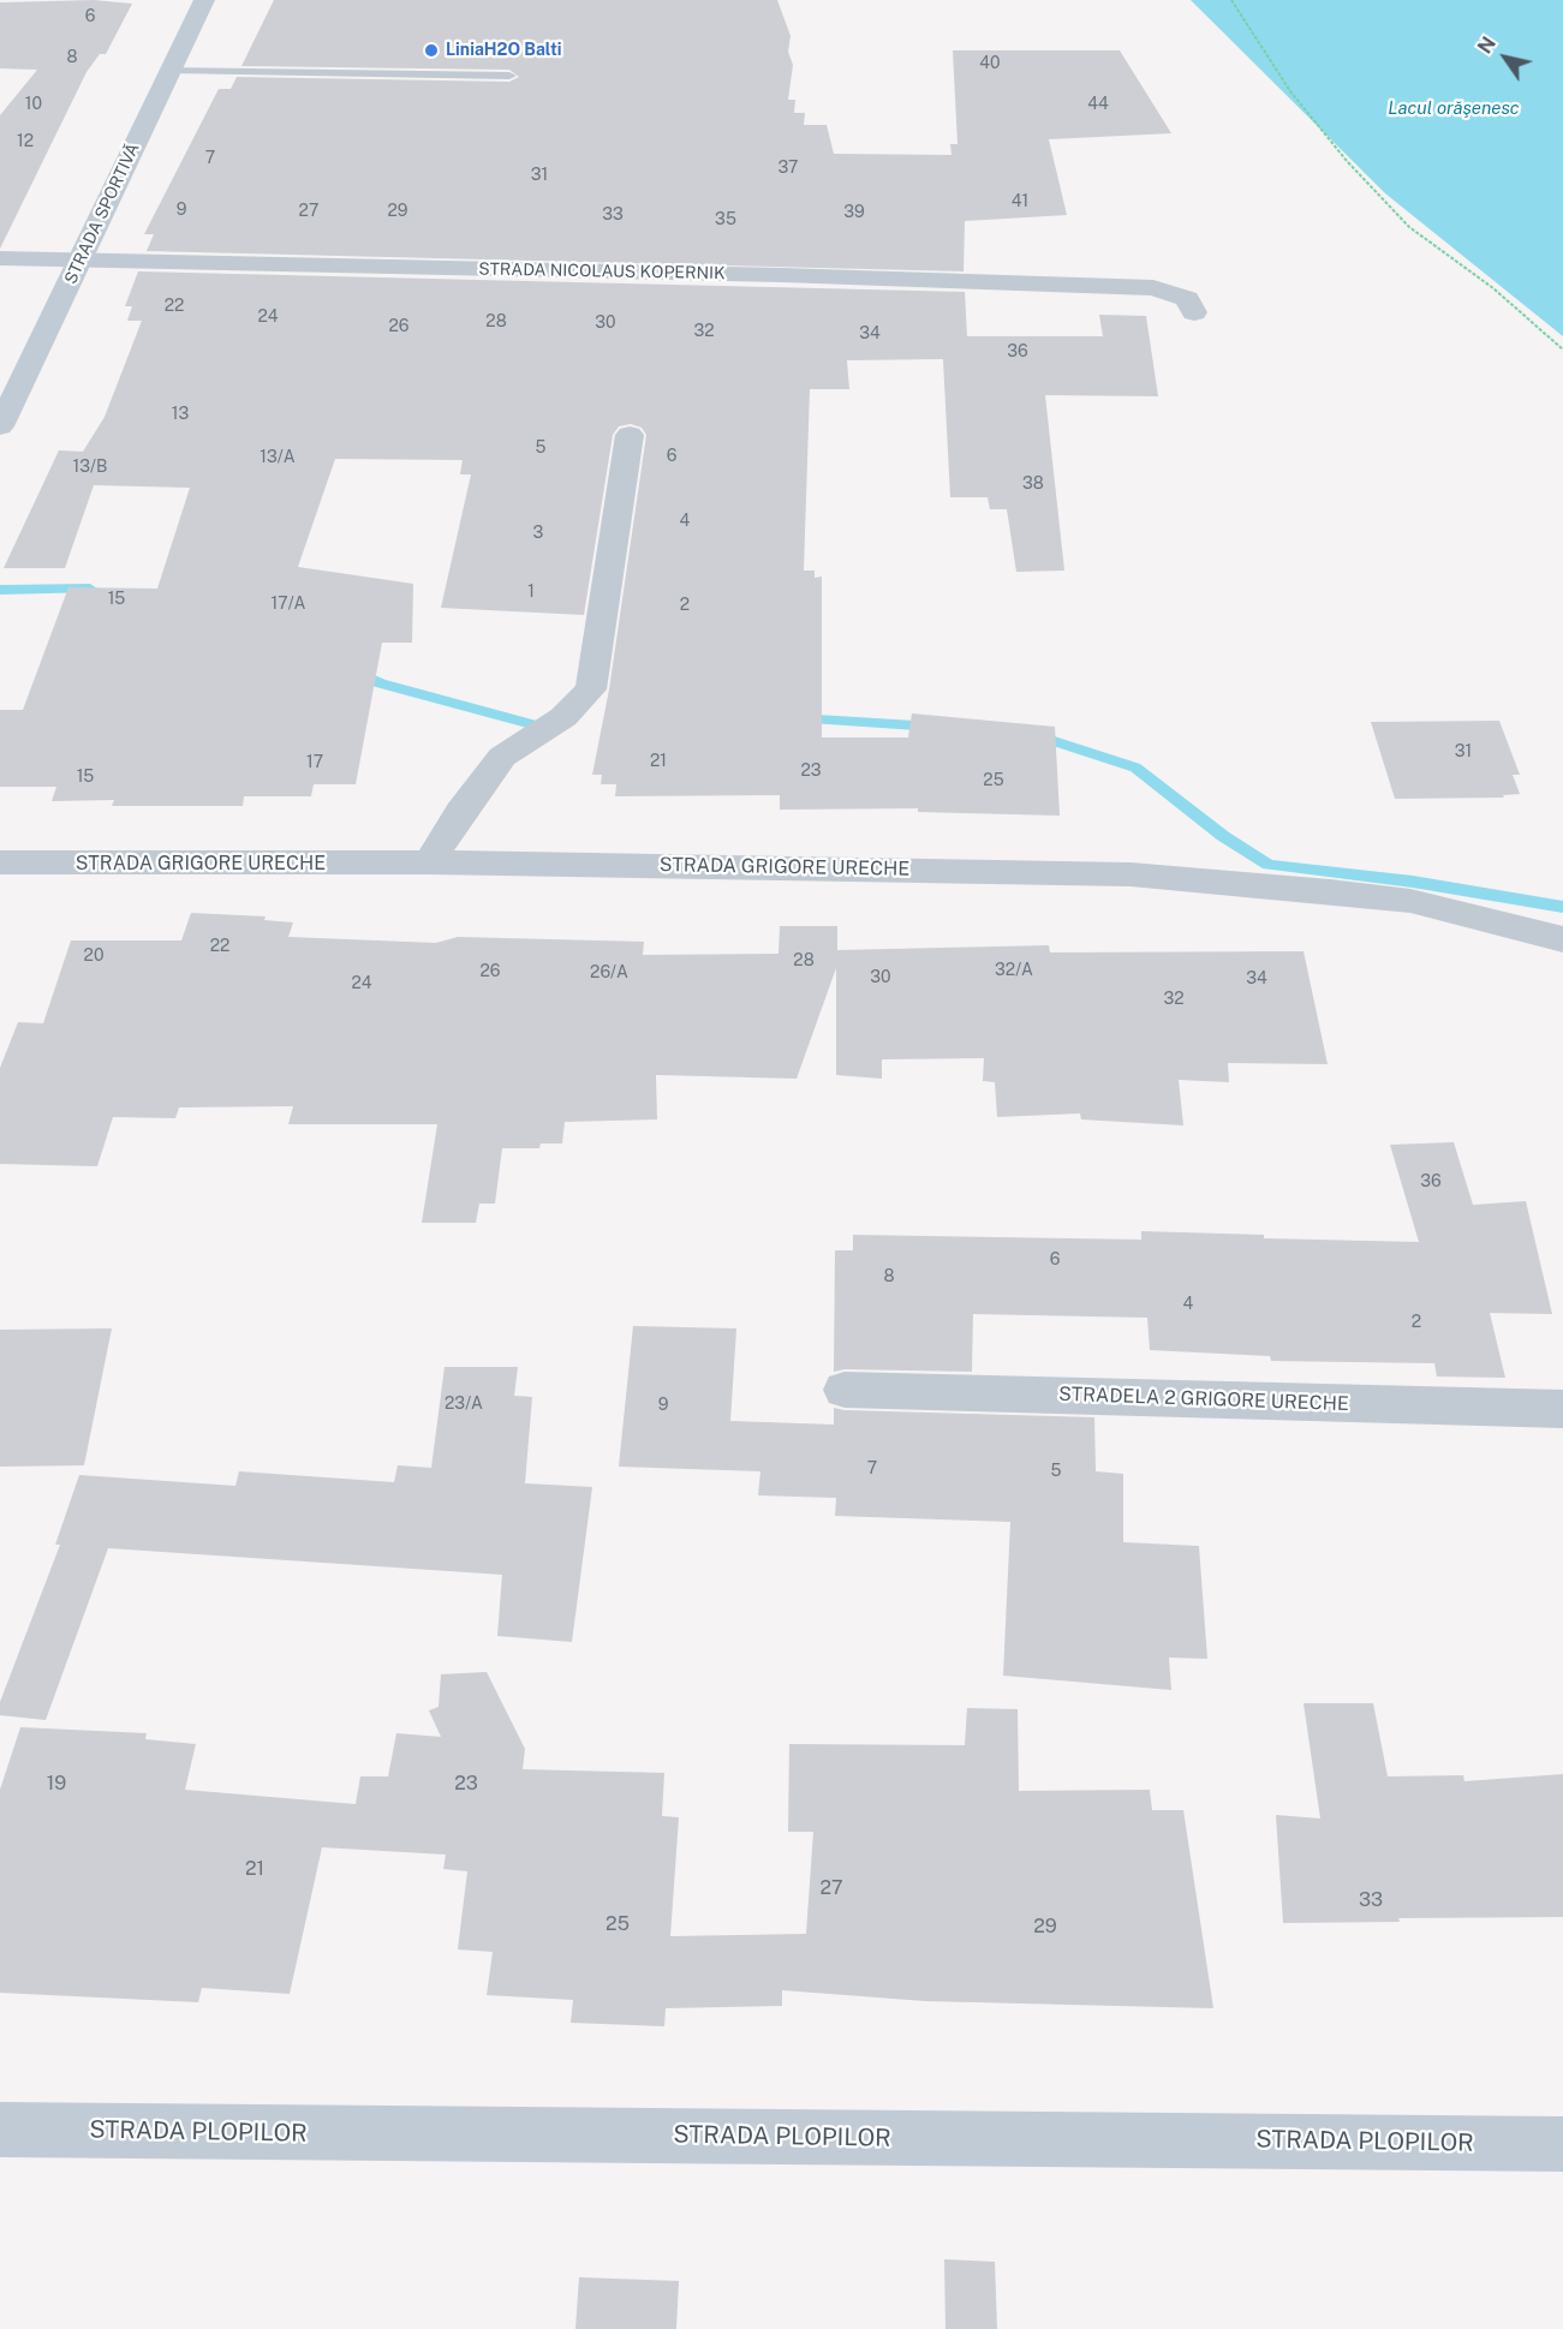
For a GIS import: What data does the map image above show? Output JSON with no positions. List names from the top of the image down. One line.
{"streets":{"street":["STRADA SPORTIVĂ","STRADA NICOLAUS KOPERNIK","STRADA GRIGORE URECHE","STRADELA 2 GRIGORE URECHE","STRADA PLOPILOR"]},"crossings":[["STRADA SPORTIVĂ","STRADA NICOLAUS KOPERNIK"]],"water":["Lacul orăşenesc"],"places":["LiniaH2O Balti"],"house_numbers":["6","8","40","10","44","12","7","37","31","41","9","27","29","39","33","35","22","24","28","30","26","32","34","36","13","5","6","13/A","13/B","38","4","3","1","15","17/A","2","31","21","17","23","15","25","22","20","28","32/A","26","26/A","30","34","24","32","36","6","8","4","2","23/A","9","7","5","19","23","21","27","33","25","29"],"north":"top left"}
